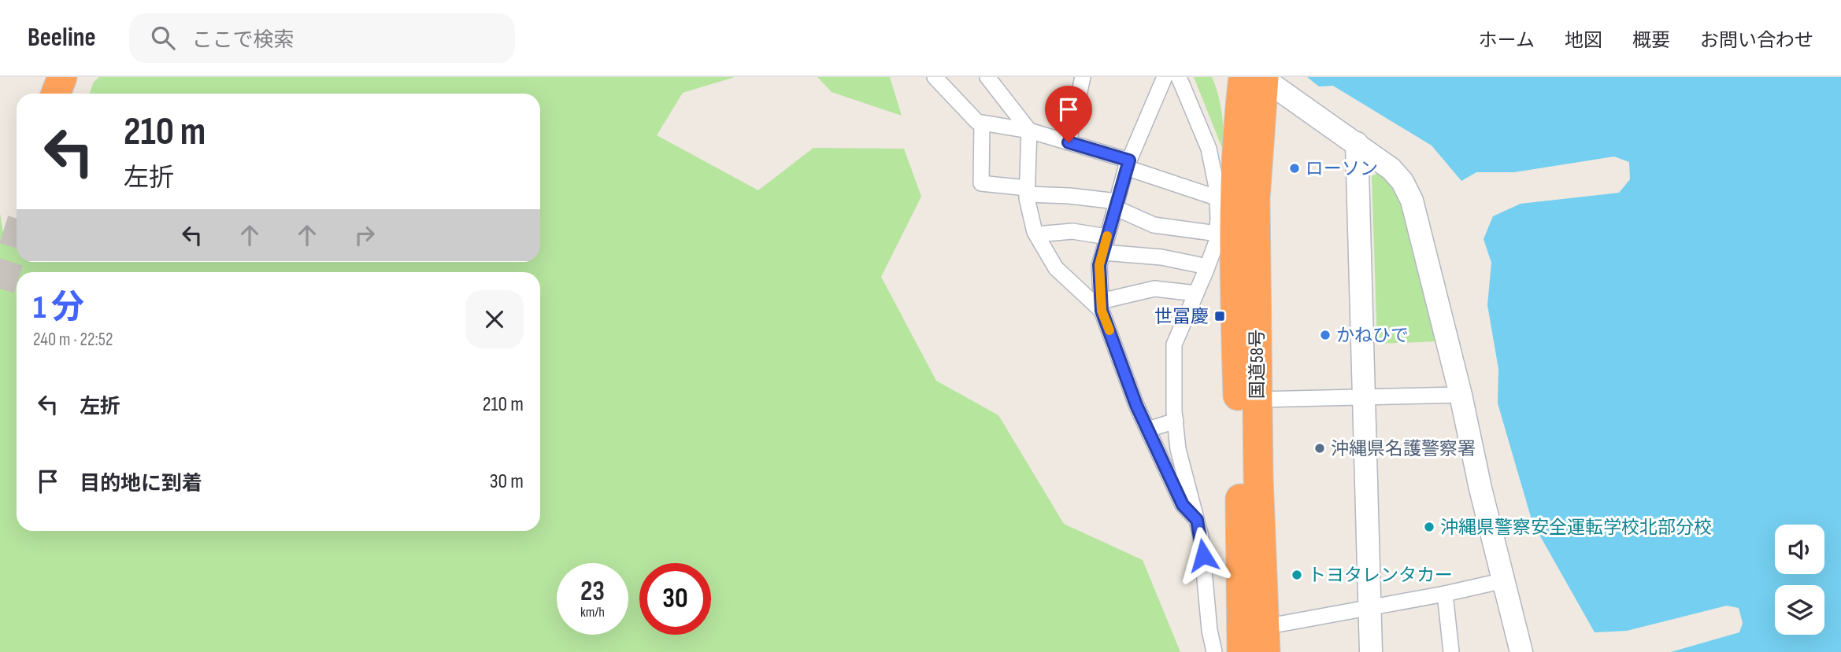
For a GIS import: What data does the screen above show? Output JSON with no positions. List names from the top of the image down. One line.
{"streets":{"highway":["国道58号"]},"places":{"other":["ローソン","かねひで","沖縄県名護警察署","沖縄県警察安全運転学校北部分校","トヨタレンタカー"],"transit":["世冨慶"]},"page":{"header":"Beeline","search":"ここで検索","nav":["ホーム","地図","概要","お問い合わせ"],"turn":["210 m","左折"],"heading":["1 分","240 m · 22:52"],"list":[{"name":"左折","value":"210 m"},{"name":"目的地に到着","value":"30 m"}],"speed":"23 km/h","limit":"30"}}
